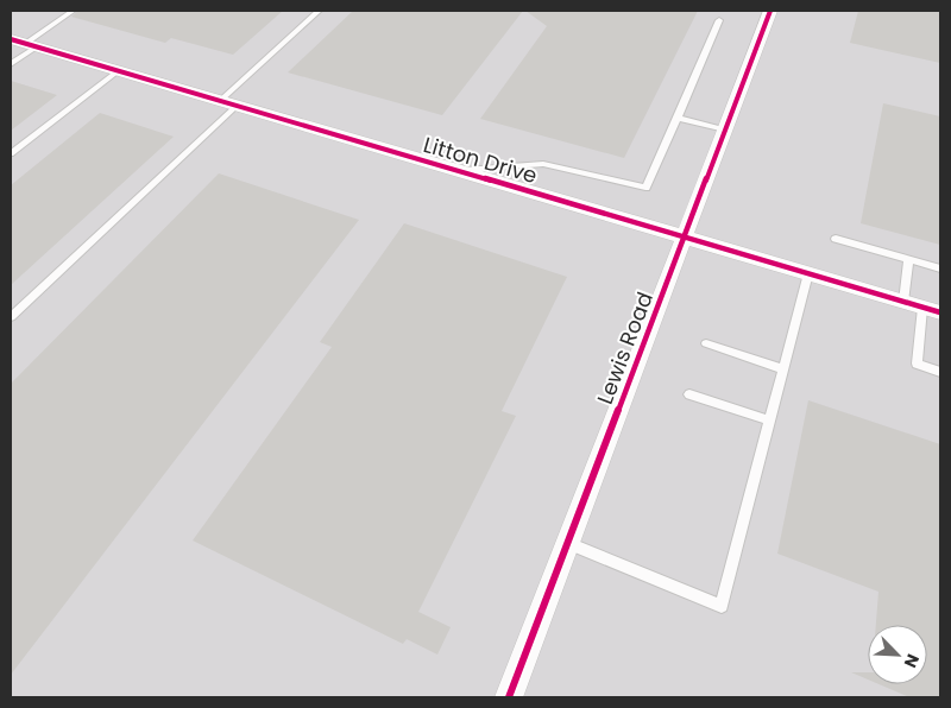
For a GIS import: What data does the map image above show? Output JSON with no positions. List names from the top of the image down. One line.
{"streets":{"street":["Litton Drive","Lewis Road"]},"crossings":[["Litton Drive","Lewis Road"]],"north":"bottom right"}
